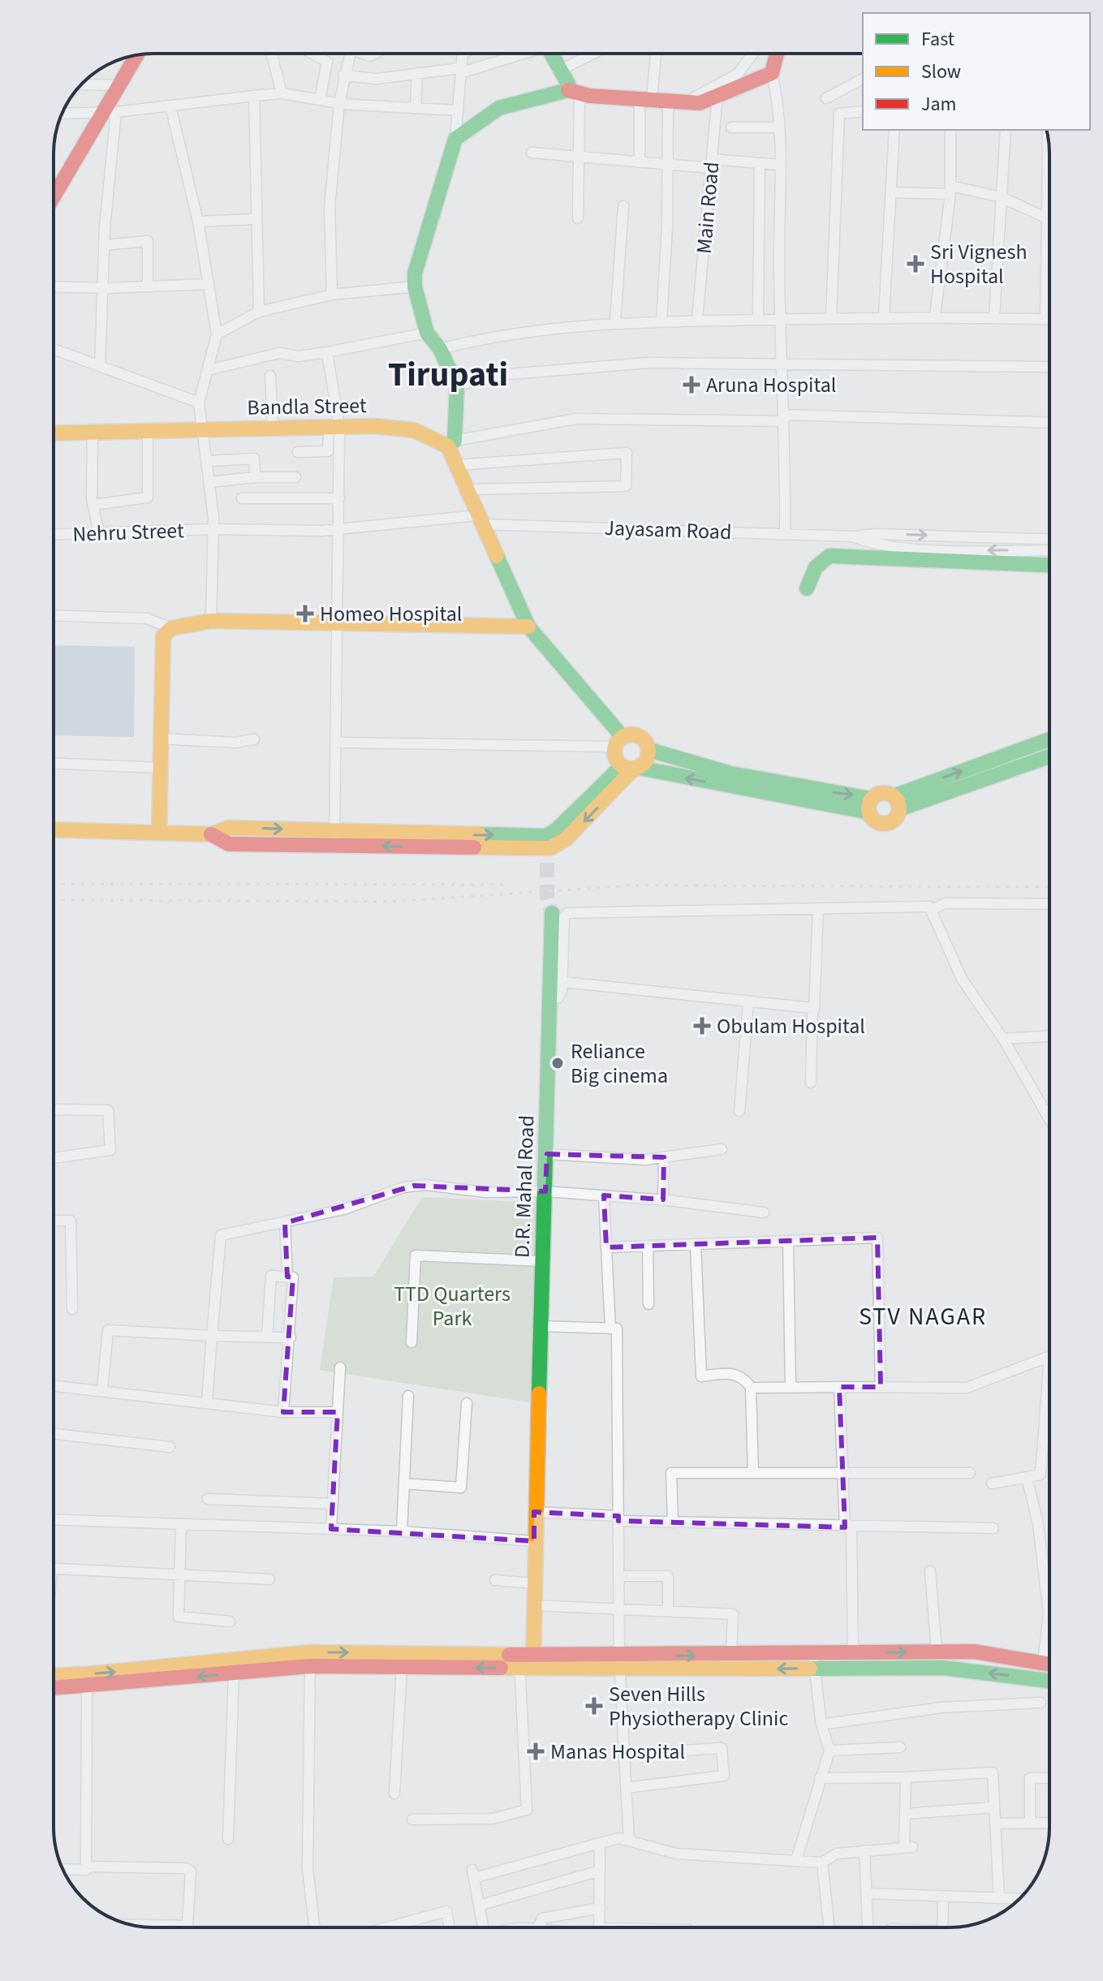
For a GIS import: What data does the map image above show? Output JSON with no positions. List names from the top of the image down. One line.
{"streets":{"street":["Main Road","Bandla Street","Jayasam Road","Nehru Street","D.R. Mahal Road"]},"crossings":[["Jayasam Road","Nehru Street"]],"districts":["Tirupati","STV NAGAR"],"parks":["TTD Quarters Park"],"places":{"health":["Sri Vignesh Hospital","Aruna Hospital","Homeo Hospital","Obulam Hospital","Seven Hills Physiotherapy Clinic","Manas Hospital"],"other":["Reliance Big cinema"]},"legend":["Fast","Slow","Jam"]}
